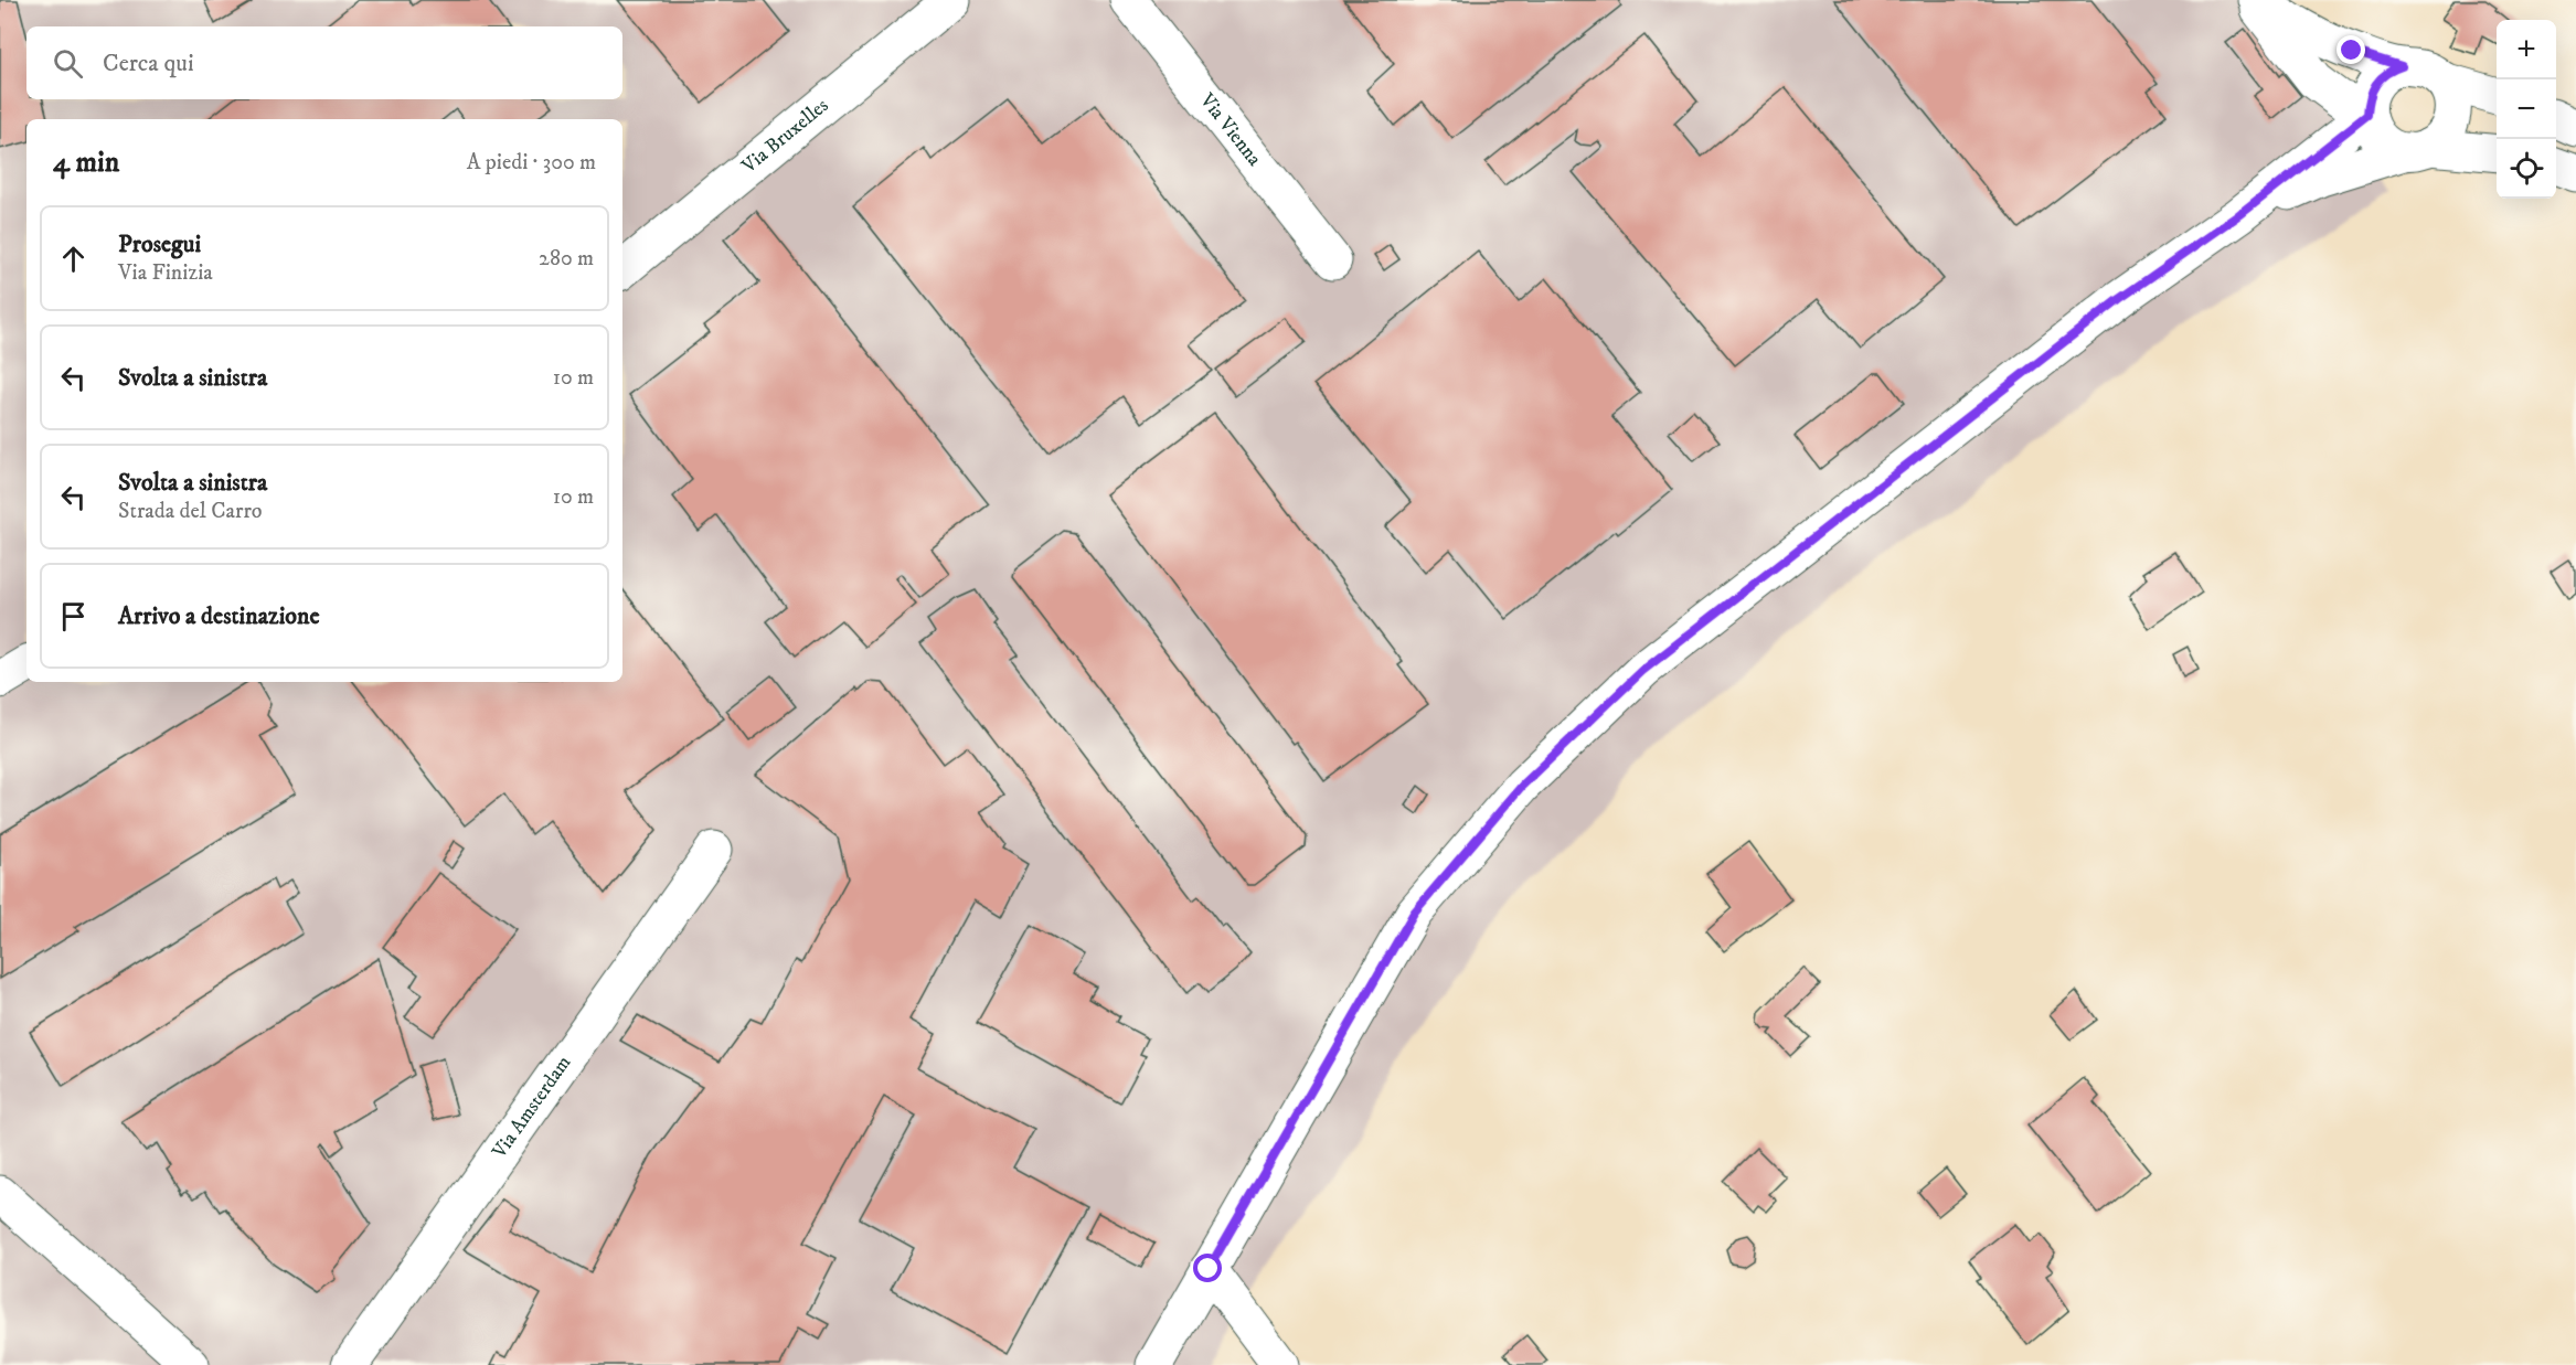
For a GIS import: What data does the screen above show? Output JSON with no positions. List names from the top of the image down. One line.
{"streets":{"street":["Via Vienna","Via Bruxelles","Via Amsterdam"]},"page":{"map_buttons":["+","−"],"search":"Cerca qui","heading":["4 min","A piedi · 300 m"],"list":[["Prosegui","Via Finizia","280 m"],["Svolta a sinistra","10 m"],["Svolta a sinistra","Strada del Carro","10 m"],"Arrivo a destinazione"]}}
